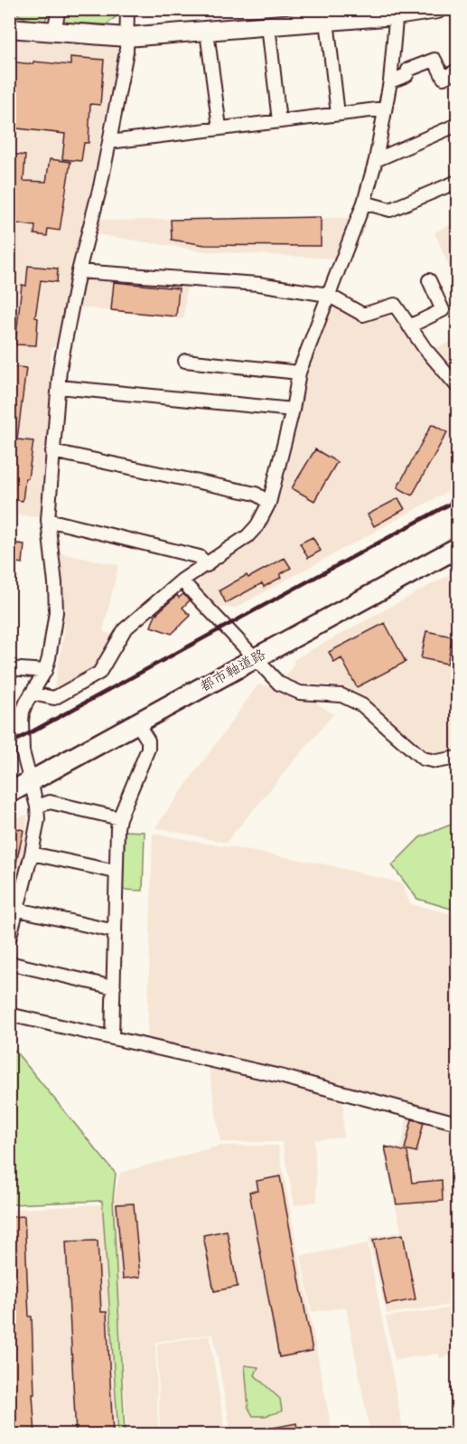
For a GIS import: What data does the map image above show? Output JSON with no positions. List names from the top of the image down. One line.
{"streets":{"main road":["都市軸道路"]}}
